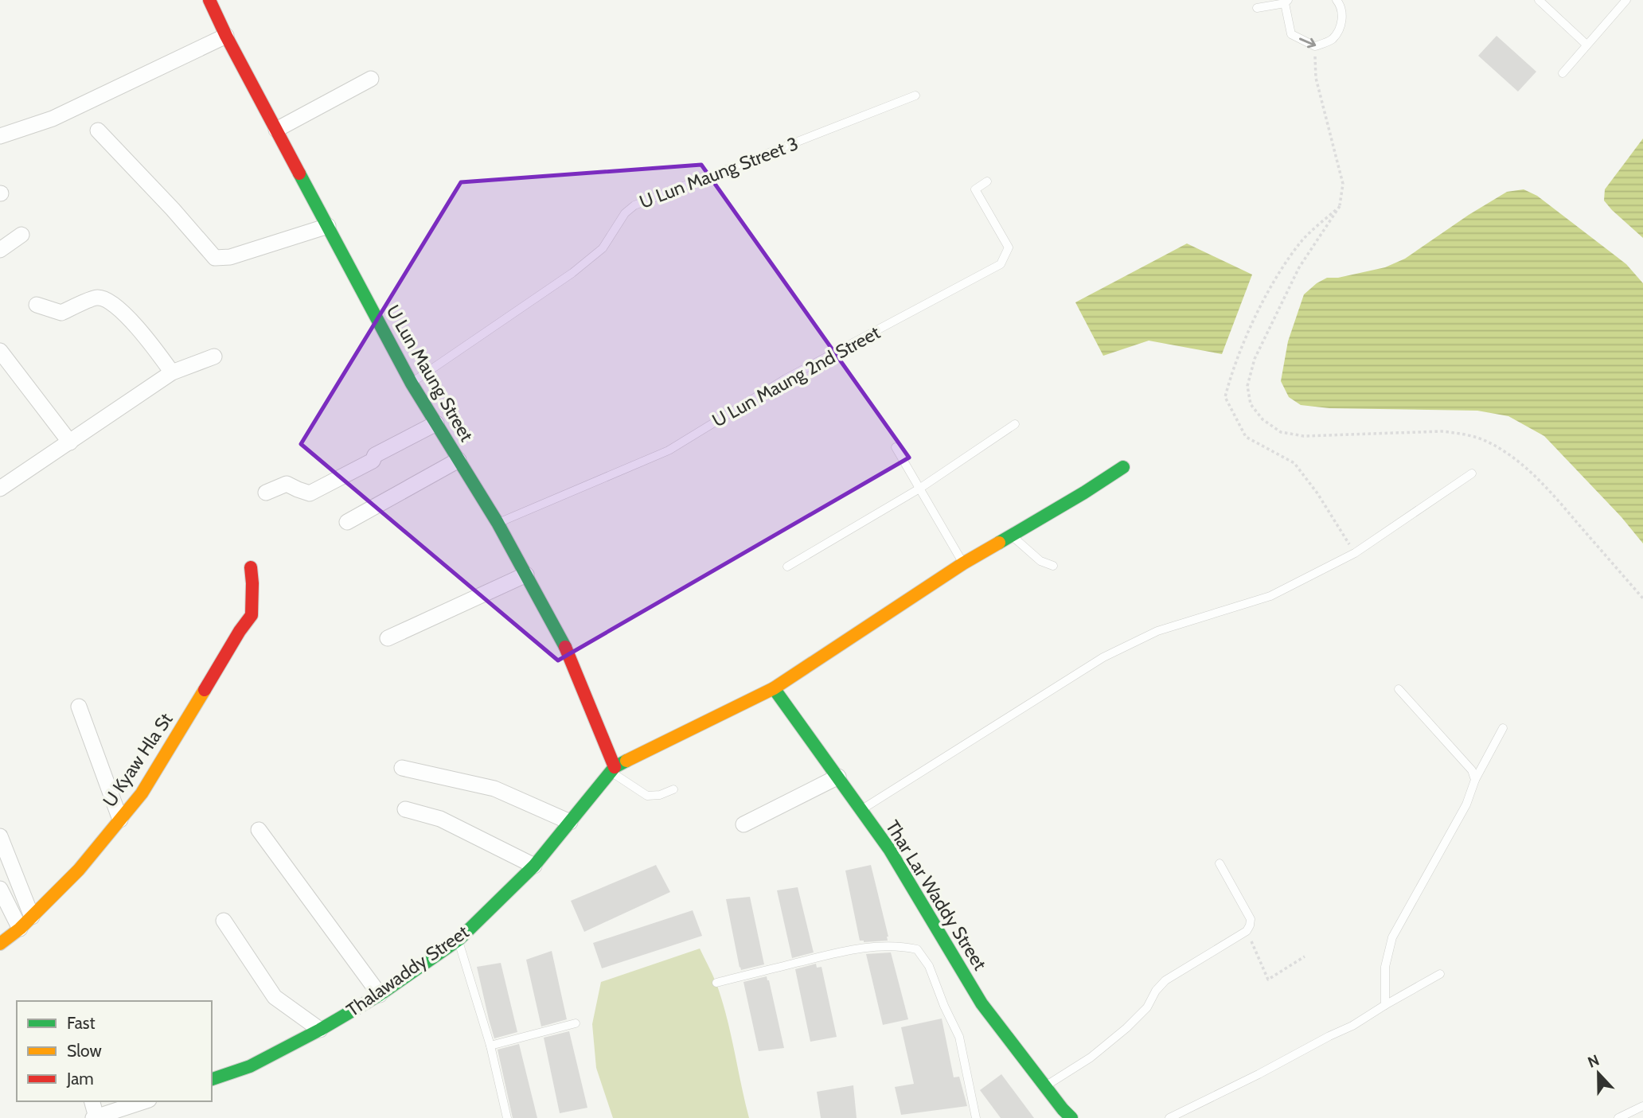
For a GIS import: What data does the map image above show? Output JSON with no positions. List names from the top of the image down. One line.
{"streets":{"street":["U Lun Maung Street","U Kyaw Hla St","Thar Lar Waddy Street","Thalawaddy Street"],"lane":["U Lun Maung Street 3","U Lun Maung 2nd Street"]},"crossings":[["U Lun Maung Street 3","U Lun Maung Street"],["U Lun Maung Street","U Lun Maung 2nd Street"],["U Lun Maung Street","Thalawaddy Street"]],"legend":["Fast","Slow","Jam"],"north":"top"}
